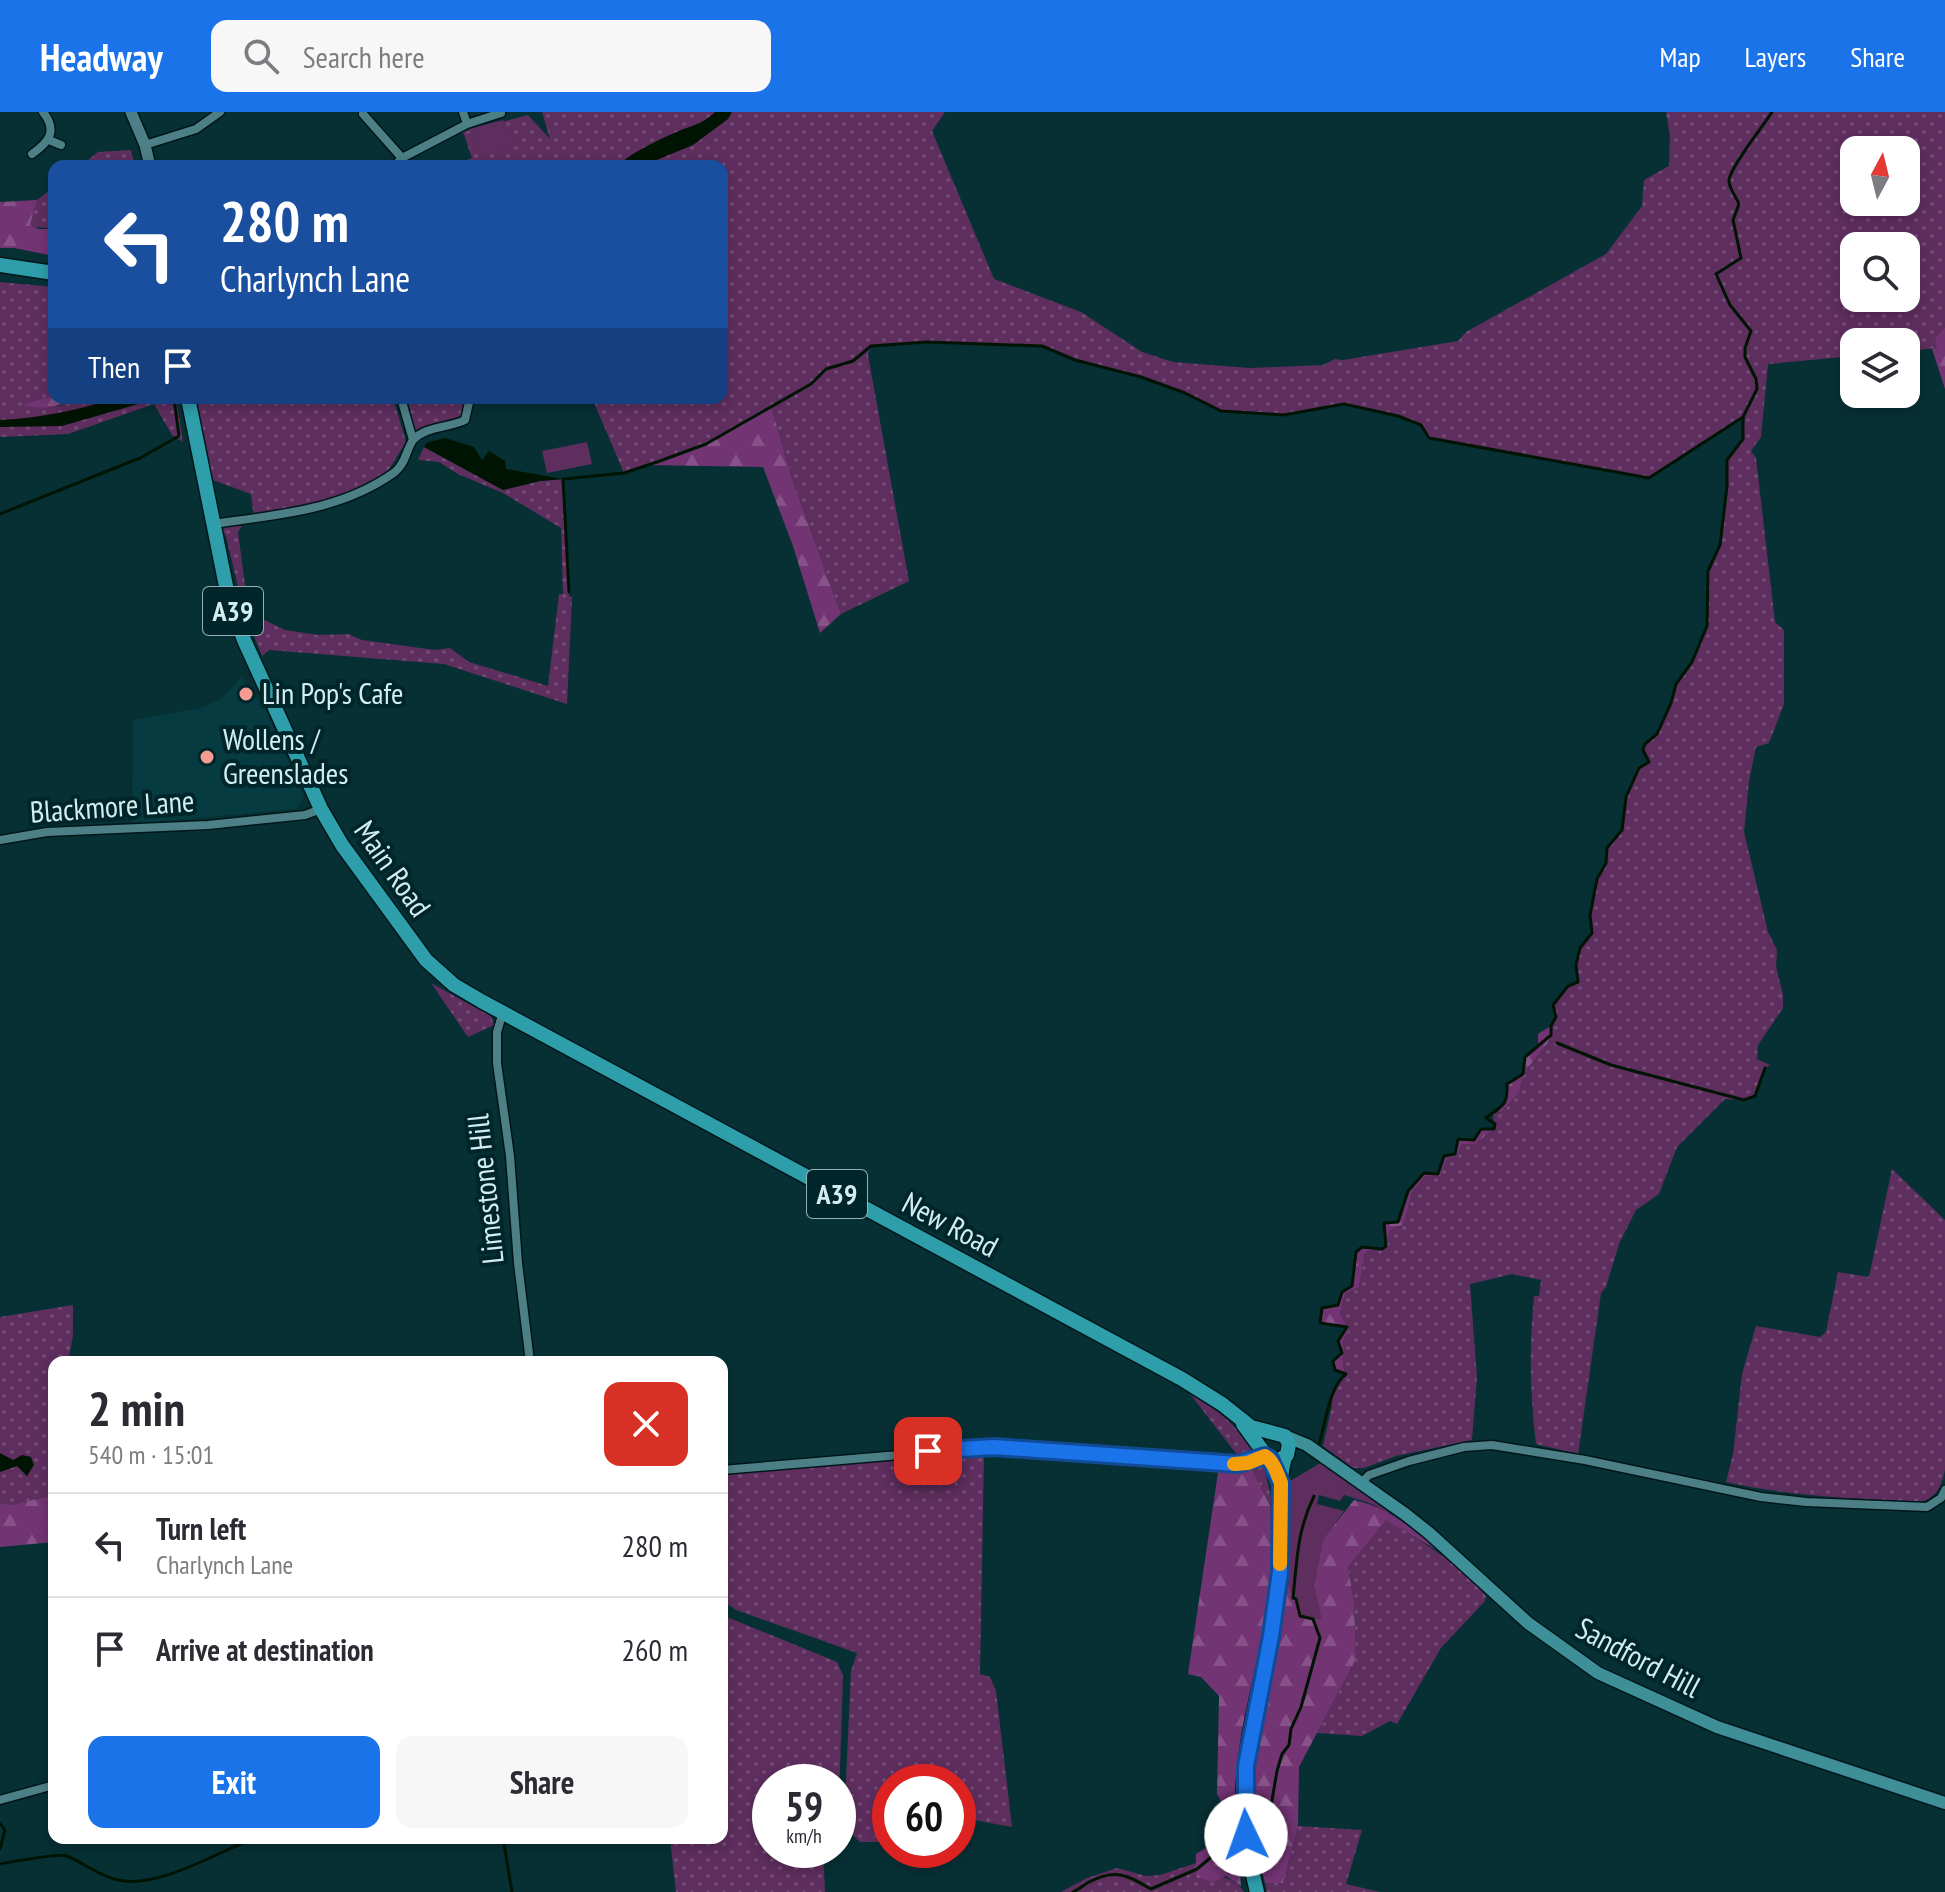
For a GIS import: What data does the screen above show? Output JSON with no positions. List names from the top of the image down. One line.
{"streets":{"main road":["A39","Main Road","New Road","Sandford Hill"],"street":["Blackmore Lane","Limestone Hill"]},"crossings":[["Blackmore Lane","Main Road"],["Main Road","Limestone Hill"],["Main Road","New Road"],["Limestone Hill","New Road"],["New Road","Sandford Hill"]],"places":["Lin Pop's Cafe","Wollens / Greenslades"],"north":"top","page":{"header":"Headway","search":"Search here","nav":["Map","Layers","Share"],"turn":["280 m","Charlynch Lane"],"then":"Then","heading":["2 min","540 m · 15:01"],"list":[{"name":"Turn left","note":"Charlynch Lane","value":"280 m"},{"name":"Arrive at destination","value":"260 m"}],"buttons":["Exit","Share"],"speed":"59 km/h","limit":"60"}}
